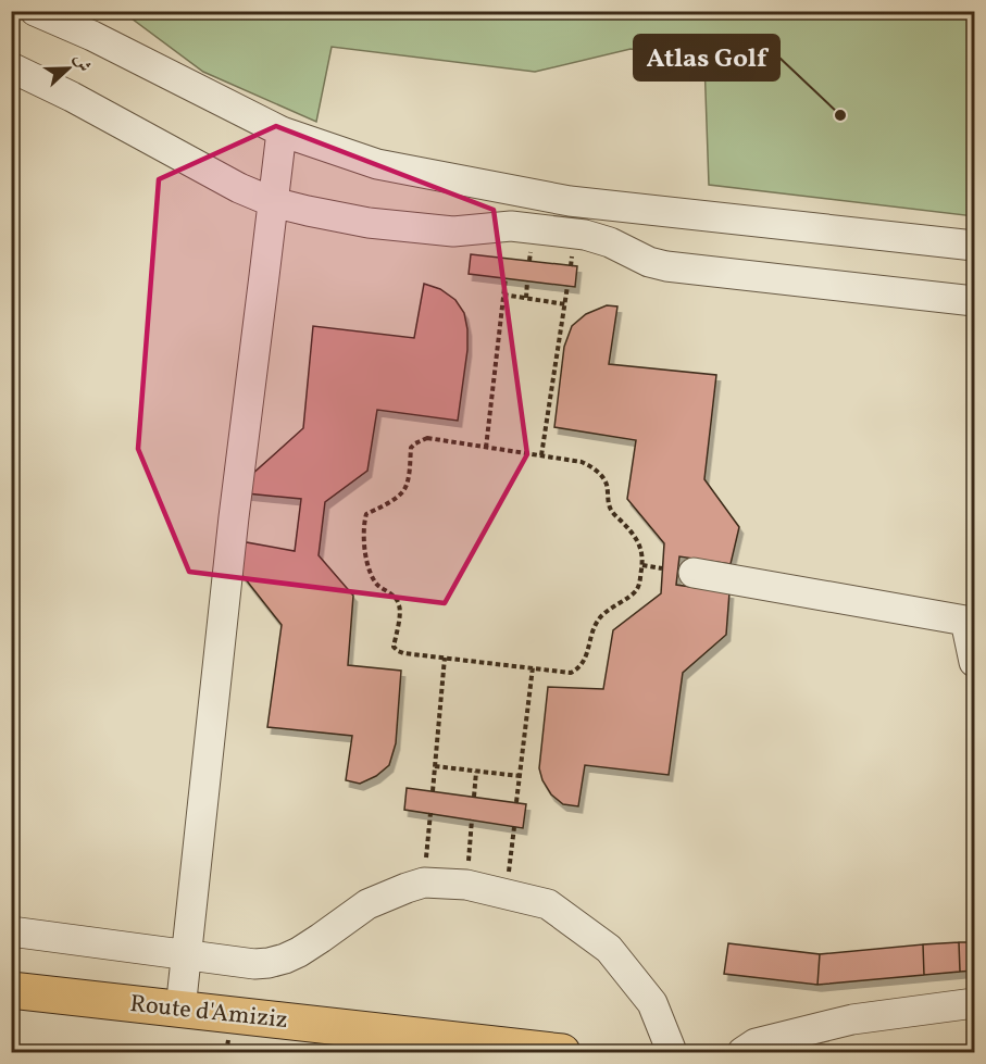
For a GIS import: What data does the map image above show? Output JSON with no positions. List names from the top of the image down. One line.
{"streets":{"main road":["Route d'Amiziz"]},"places":["Atlas Golf"],"north":"right"}
